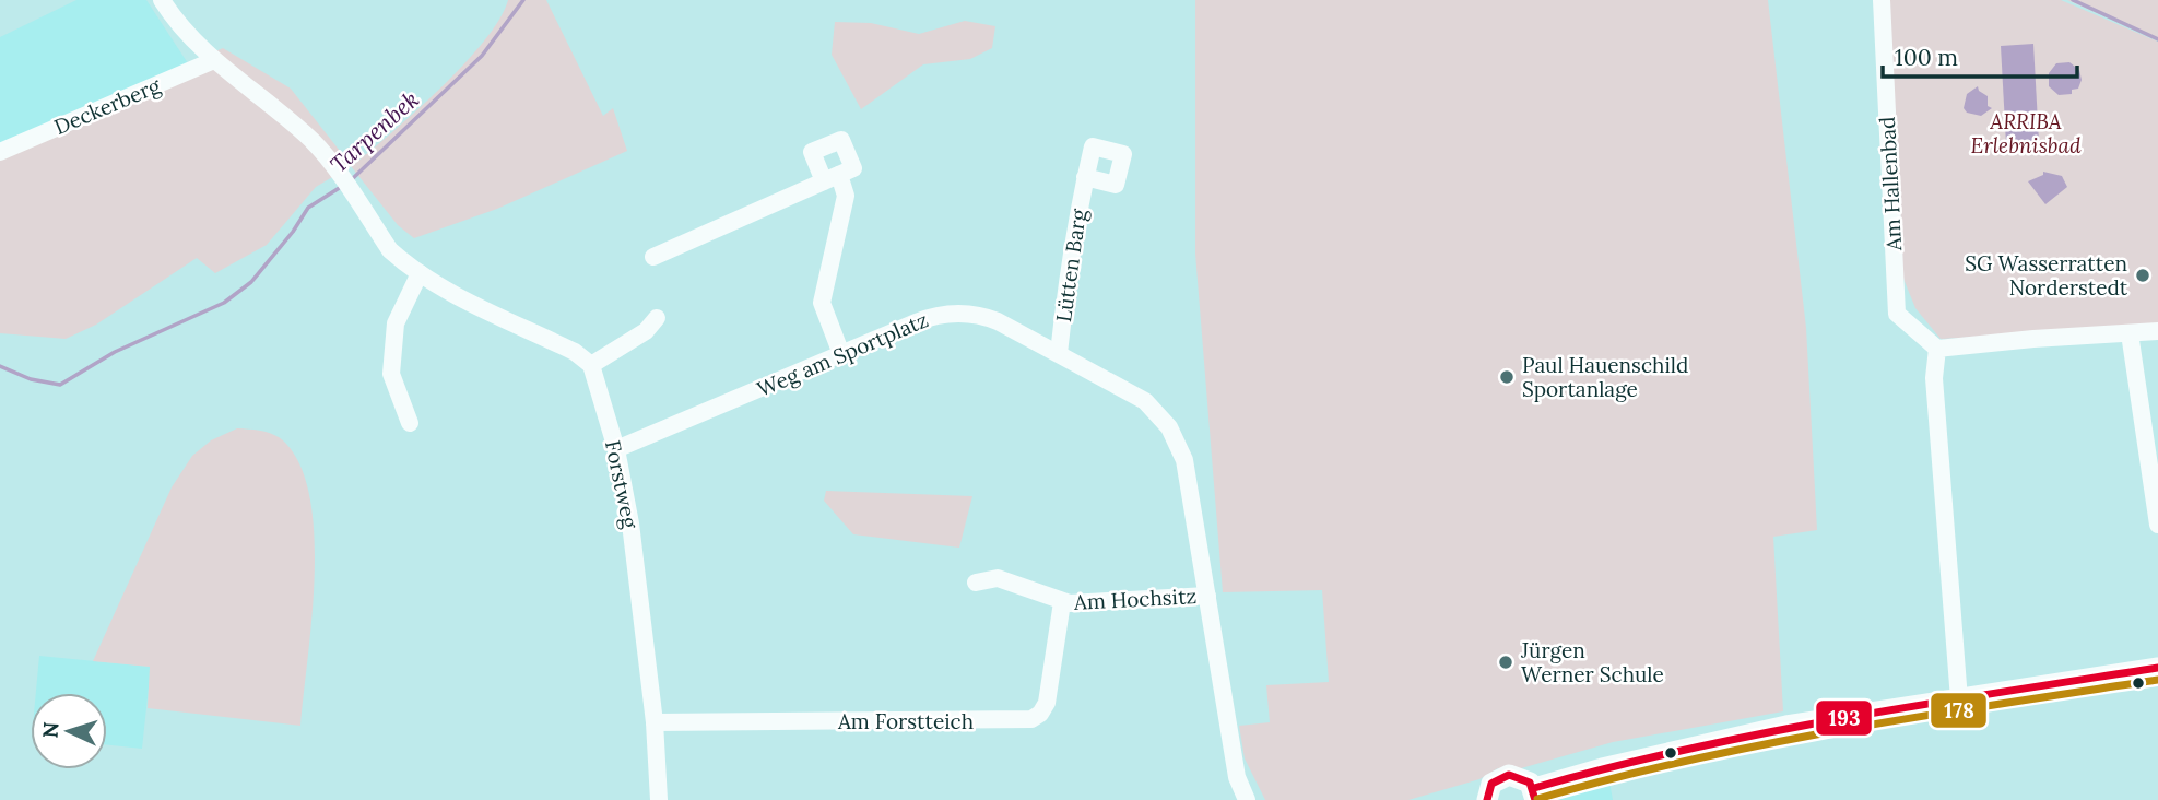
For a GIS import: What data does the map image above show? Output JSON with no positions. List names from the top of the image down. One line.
{"streets":{"street":["Deckerberg","Am Hallenbad","Lütten Barg","Weg am Sportplatz","Forstweg","Am Hochsitz","Am Forstteich"]},"crossings":[["Lütten Barg","Weg am Sportplatz"],["Weg am Sportplatz","Forstweg"],["Weg am Sportplatz","Am Hochsitz"],["Forstweg","Am Forstteich"],["Am Hochsitz","Am Forstteich"]],"water":["Tarpenbek"],"parks":["ARRIBA Erlebnisbad"],"places":["SG Wasserratten Norderstedt","Paul Hauenschild Sportanlage","Jürgen Werner Schule"],"lines":["transit line 193","transit line 178"],"scale_bar":"100 m","north":"left"}
